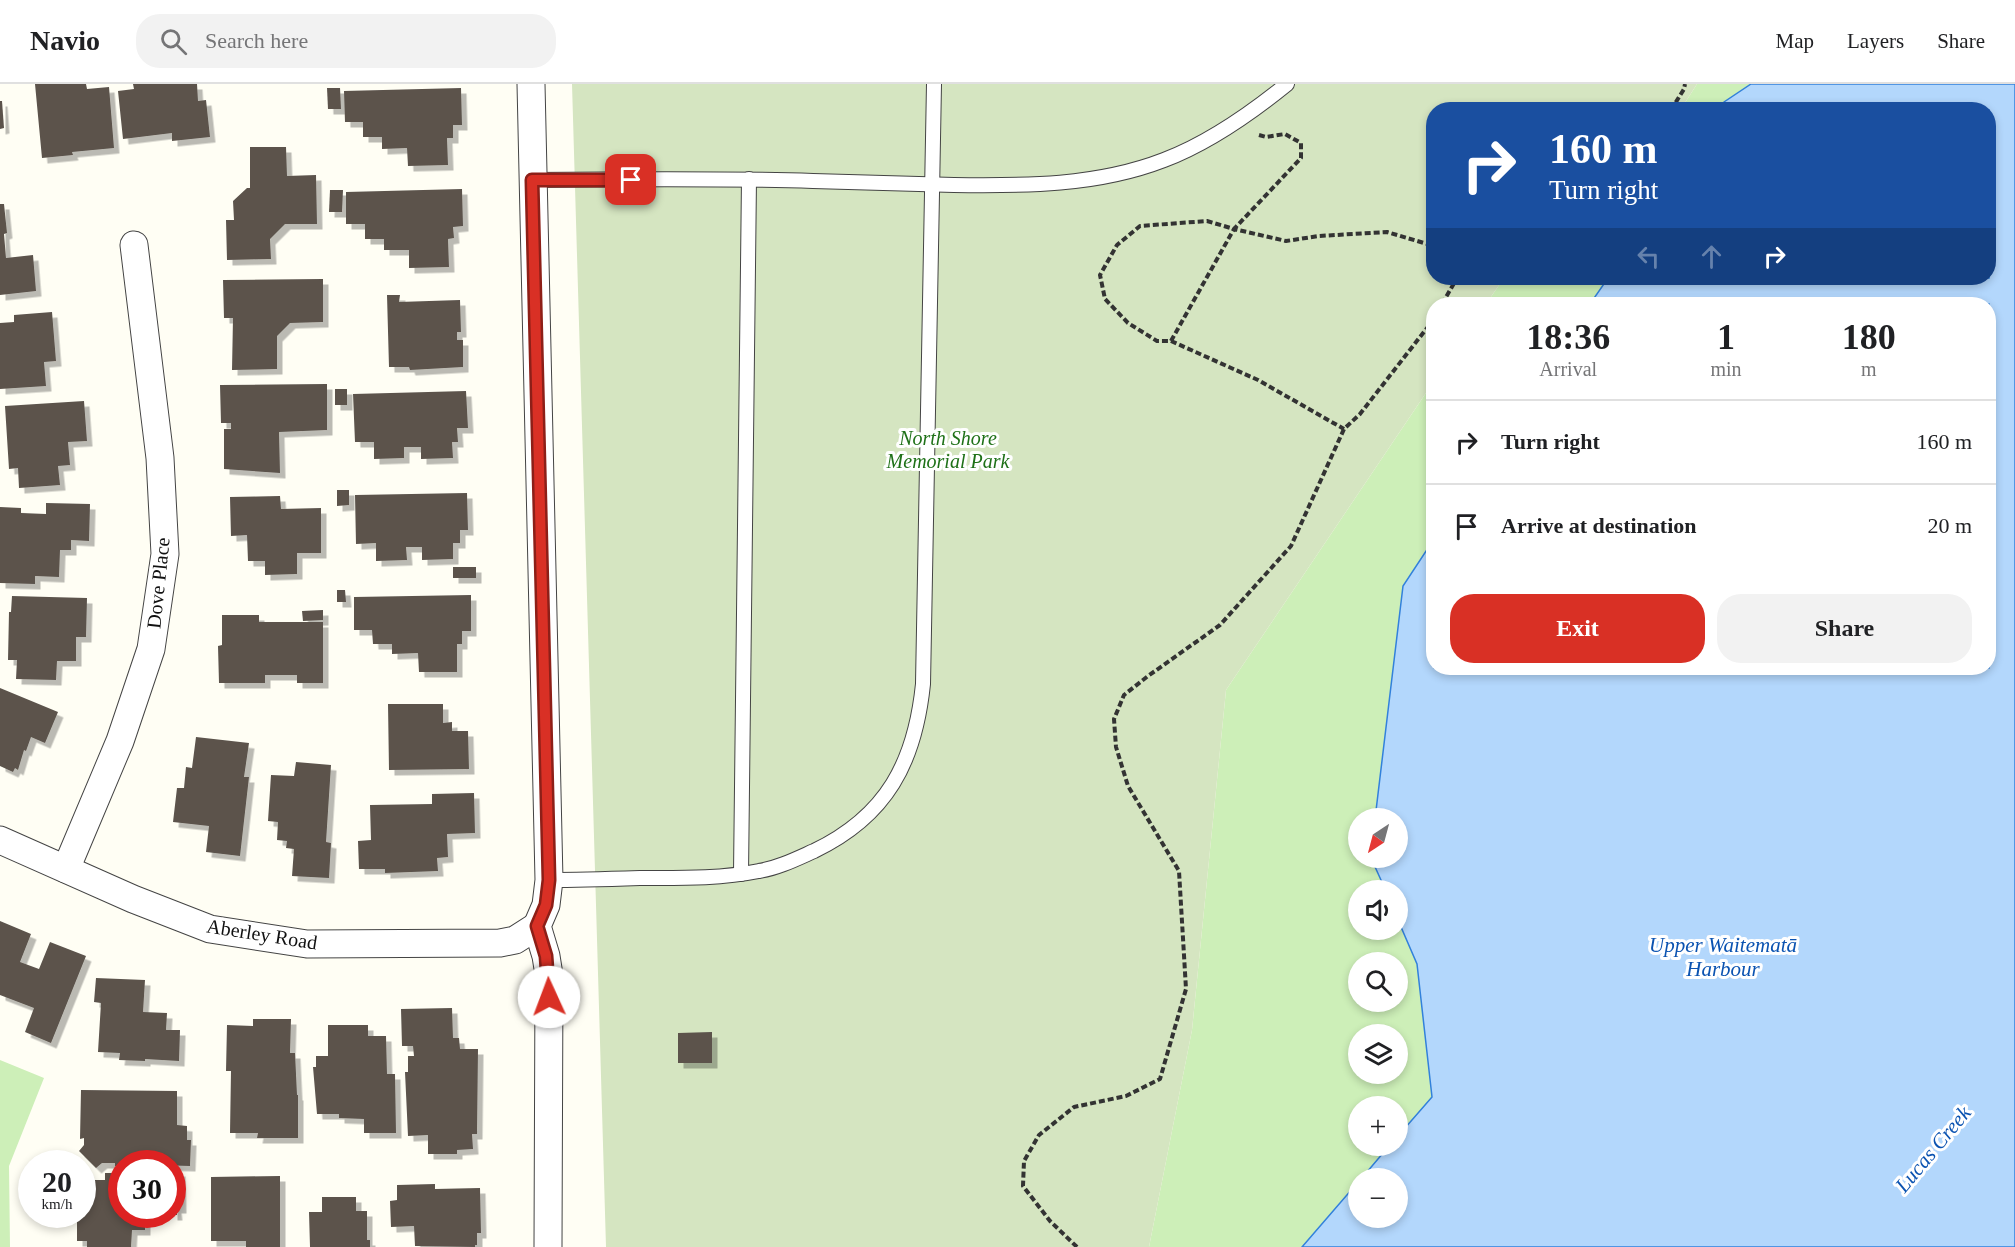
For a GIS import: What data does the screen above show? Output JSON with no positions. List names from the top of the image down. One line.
{"streets":{"street":["Dove Place","Aberley Road"]},"crossings":[["Dove Place","Aberley Road"]],"water":["Upper Waitematā Harbour","Lucas Creek"],"parks":["North Shore Memorial Park"],"north":"bottom left","page":{"header":"Navio","search":"Search here","nav":["Map","Layers","Share"],"turn":["160 m","Turn right"],"eta":["18:36","Arrival","1","min","180","m"],"list":[{"name":"Turn right","value":"160 m"},{"name":"Arrive at destination","value":"20 m"}],"buttons":["Exit","Share"],"map_buttons":["+","−"],"speed":"20 km/h","limit":"30"}}
